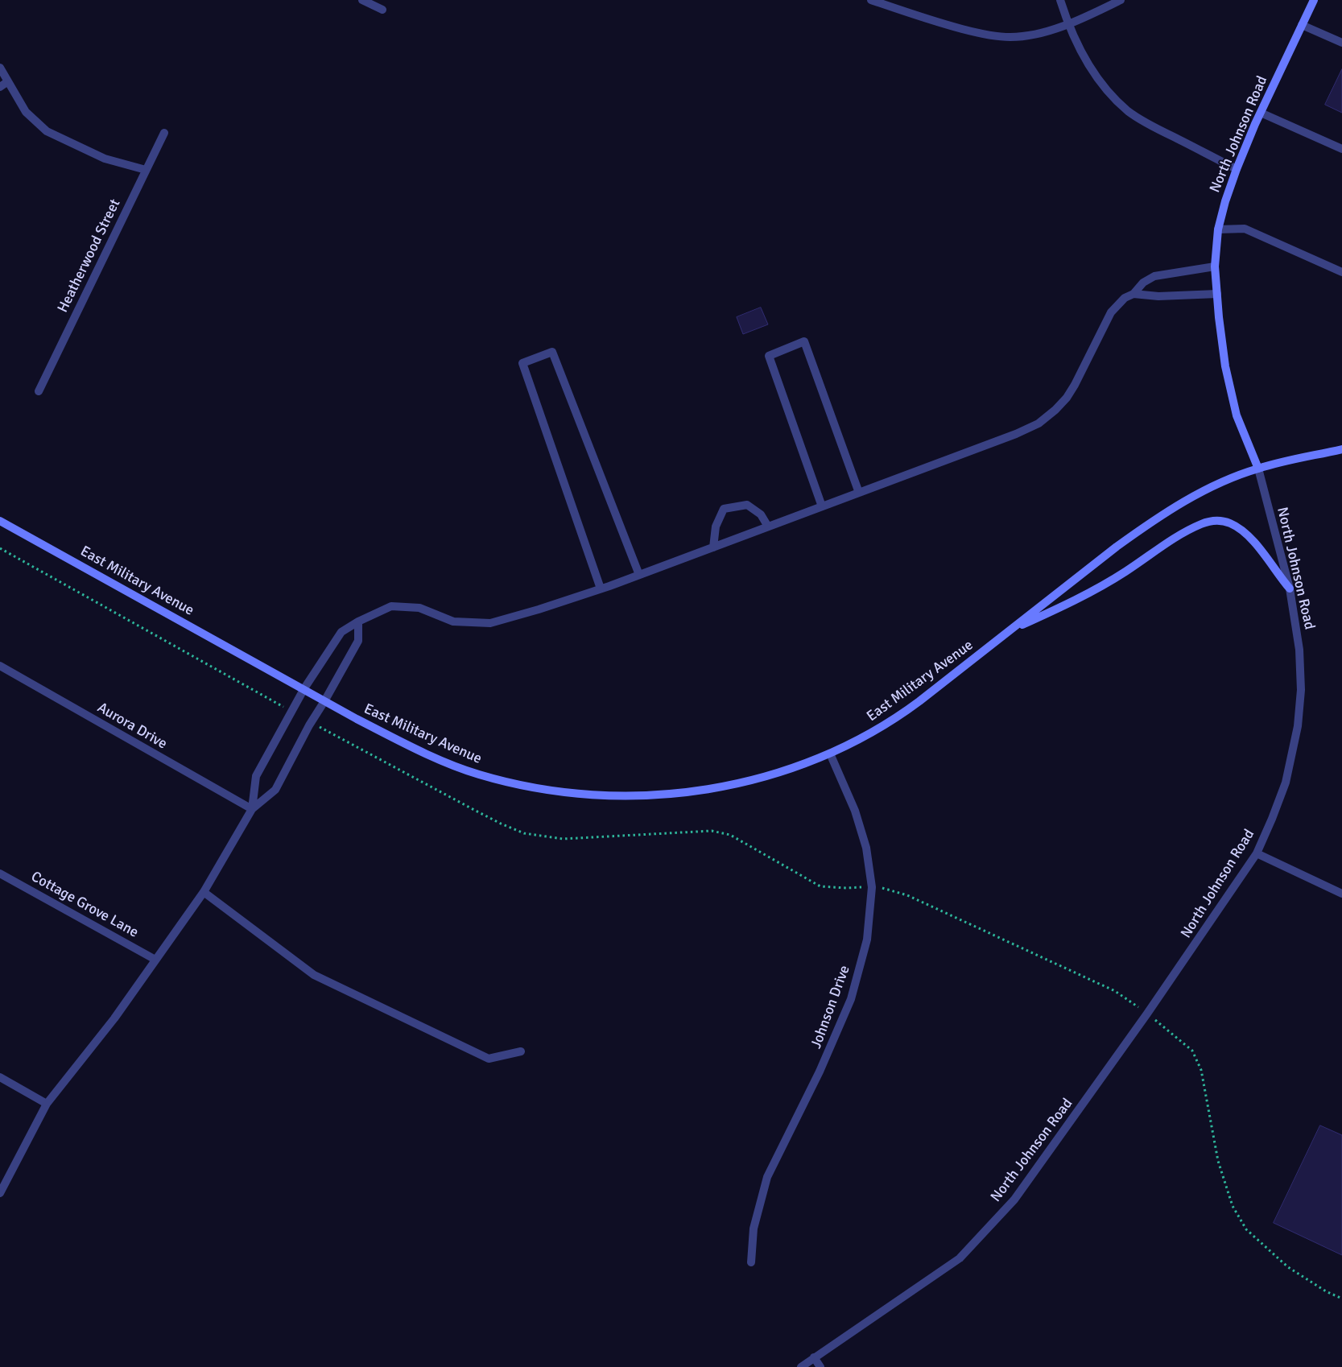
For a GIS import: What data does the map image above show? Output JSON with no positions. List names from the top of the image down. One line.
{"streets":{"main road":["North Johnson Road","East Military Avenue"],"street":["Heatherwood Street","Aurora Drive","Cottage Grove Lane","Johnson Drive"]},"crossings":[["North Johnson Road","East Military Avenue"],["East Military Avenue","Johnson Drive"]]}
